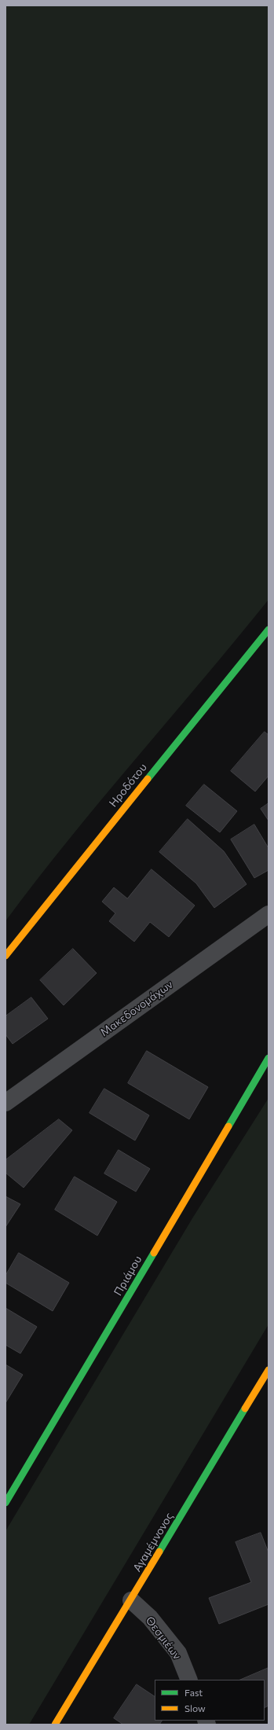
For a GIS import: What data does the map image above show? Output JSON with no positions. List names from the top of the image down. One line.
{"streets":{"street":["Ηροδότου","Μακεδονομάχων","Πριάμου","Αγαμέμνονος","Θεσμιέων"]},"crossings":[["Αγαμέμνονος","Θεσμιέων"]],"legend":["Fast","Slow"]}
